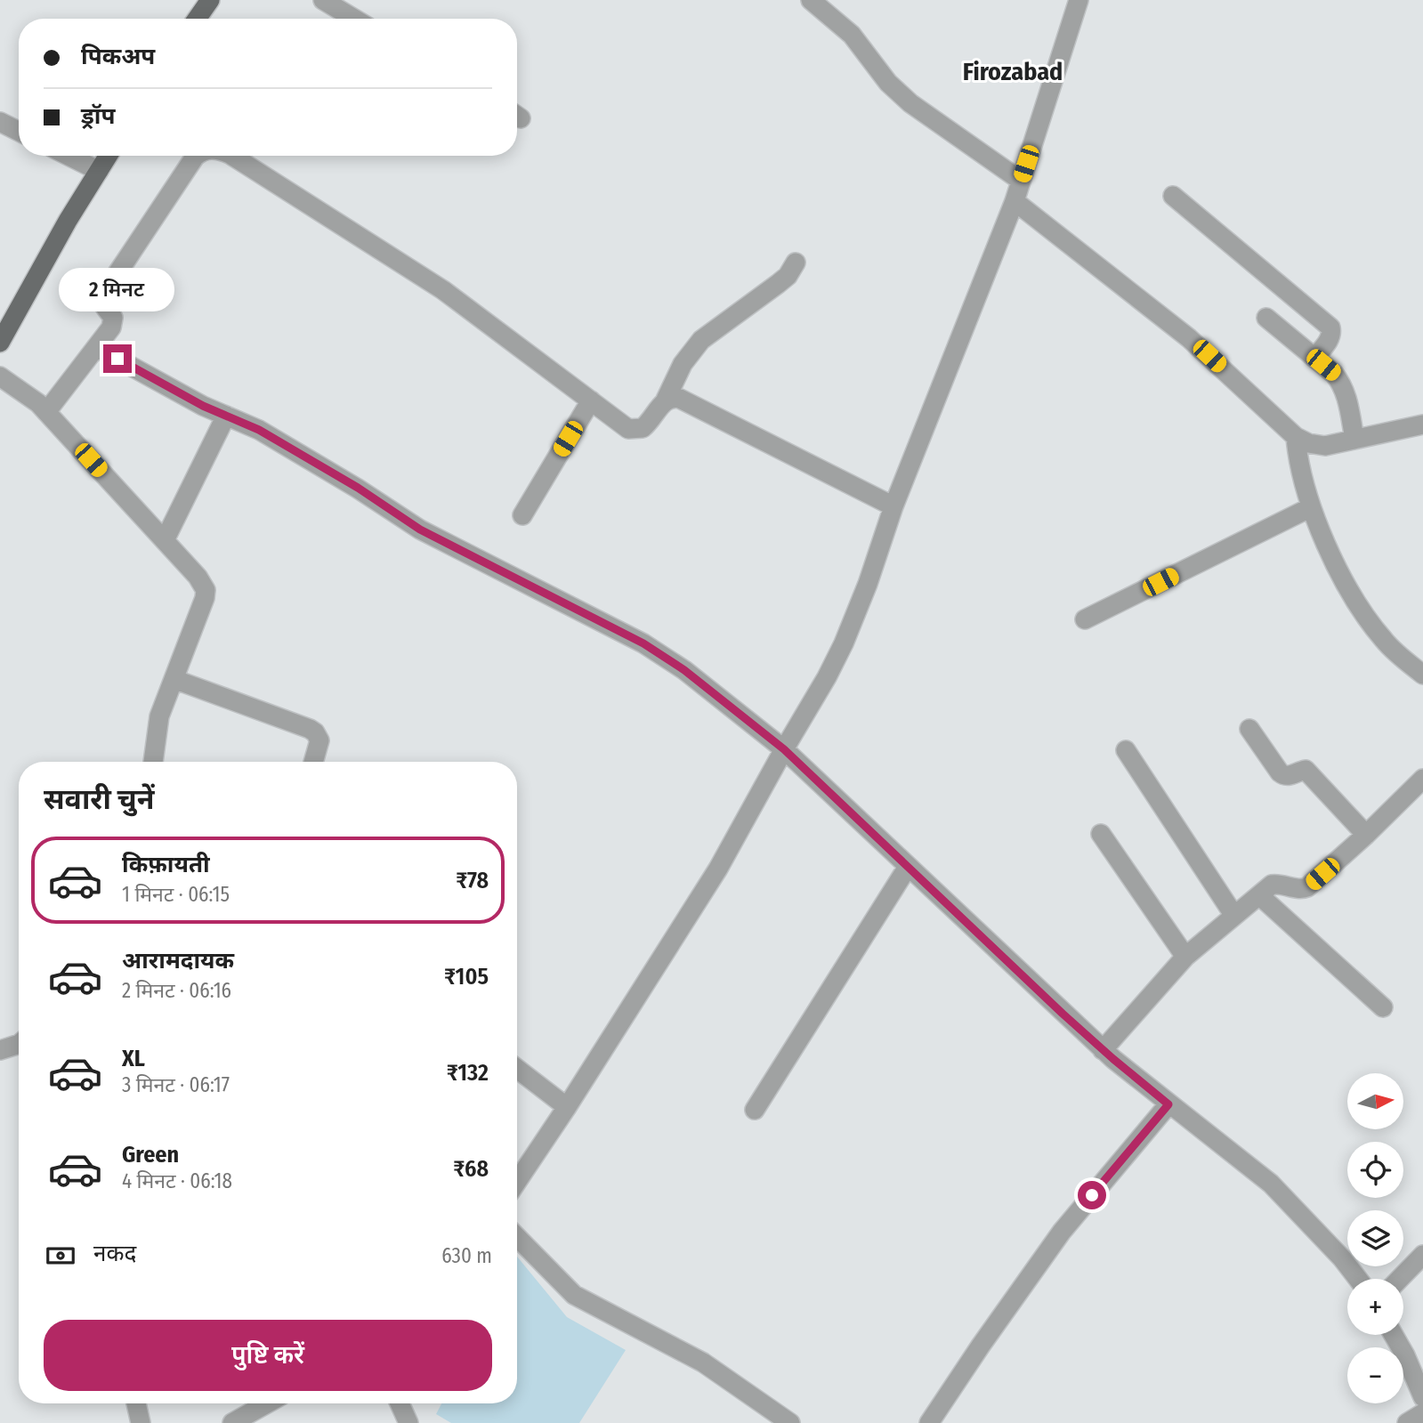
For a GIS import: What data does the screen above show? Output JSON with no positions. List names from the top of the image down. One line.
{"districts":["Firozabad"],"north":"right","page":{"banner":["पिकअप","ड्रॉप"],"bubble":"2 मिनट","heading":"सवारी चुनें","list":[{"name":"किफ़ायती","note":"1 मिनट · 06:15","value":"₹78"},{"name":"आरामदायक","note":"2 मिनट · 06:16","value":"₹105"},{"name":"XL","note":"3 मिनट · 06:17","value":"₹132"},{"name":"Green","note":"4 मिनट · 06:18","value":"₹68"}],"map_buttons":["+","−"],"pay":["नकद","630 m"],"buttons":"पुष्टि करें"}}
